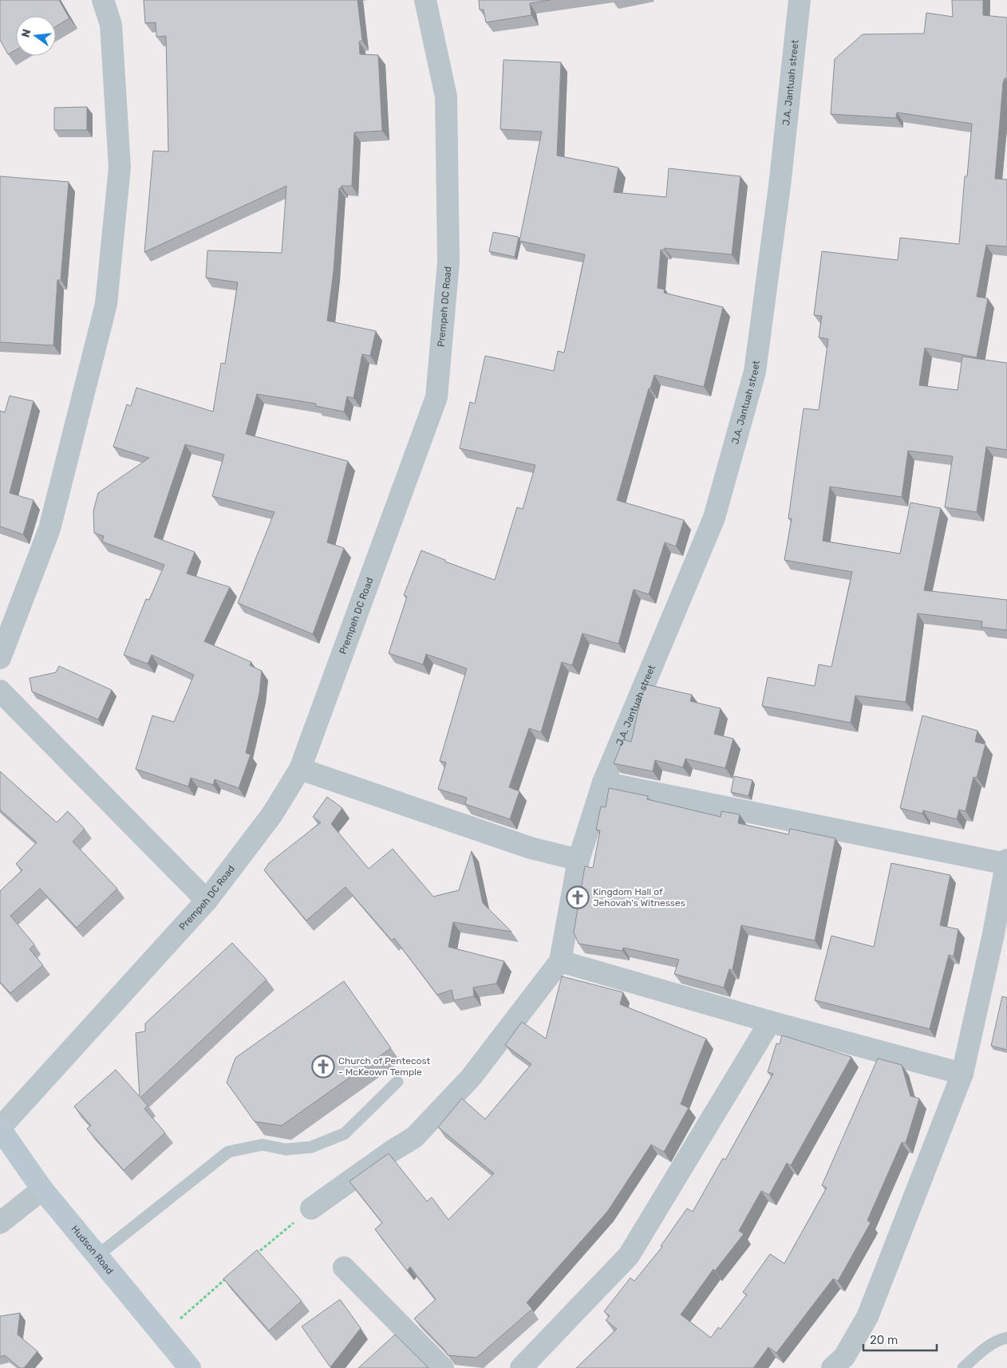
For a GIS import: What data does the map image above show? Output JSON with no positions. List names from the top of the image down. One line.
{"streets":{"street":["J.A. Jantuah street","Prempeh DC Road","Hudson Road"]},"crossings":[["Prempeh DC Road","Hudson Road"]],"places":{"church":["Kingdom Hall of Jehovah's Witnesses","Church of Pentecost - McKeown Temple"]},"scale_bar":"20 m","north":"left"}
